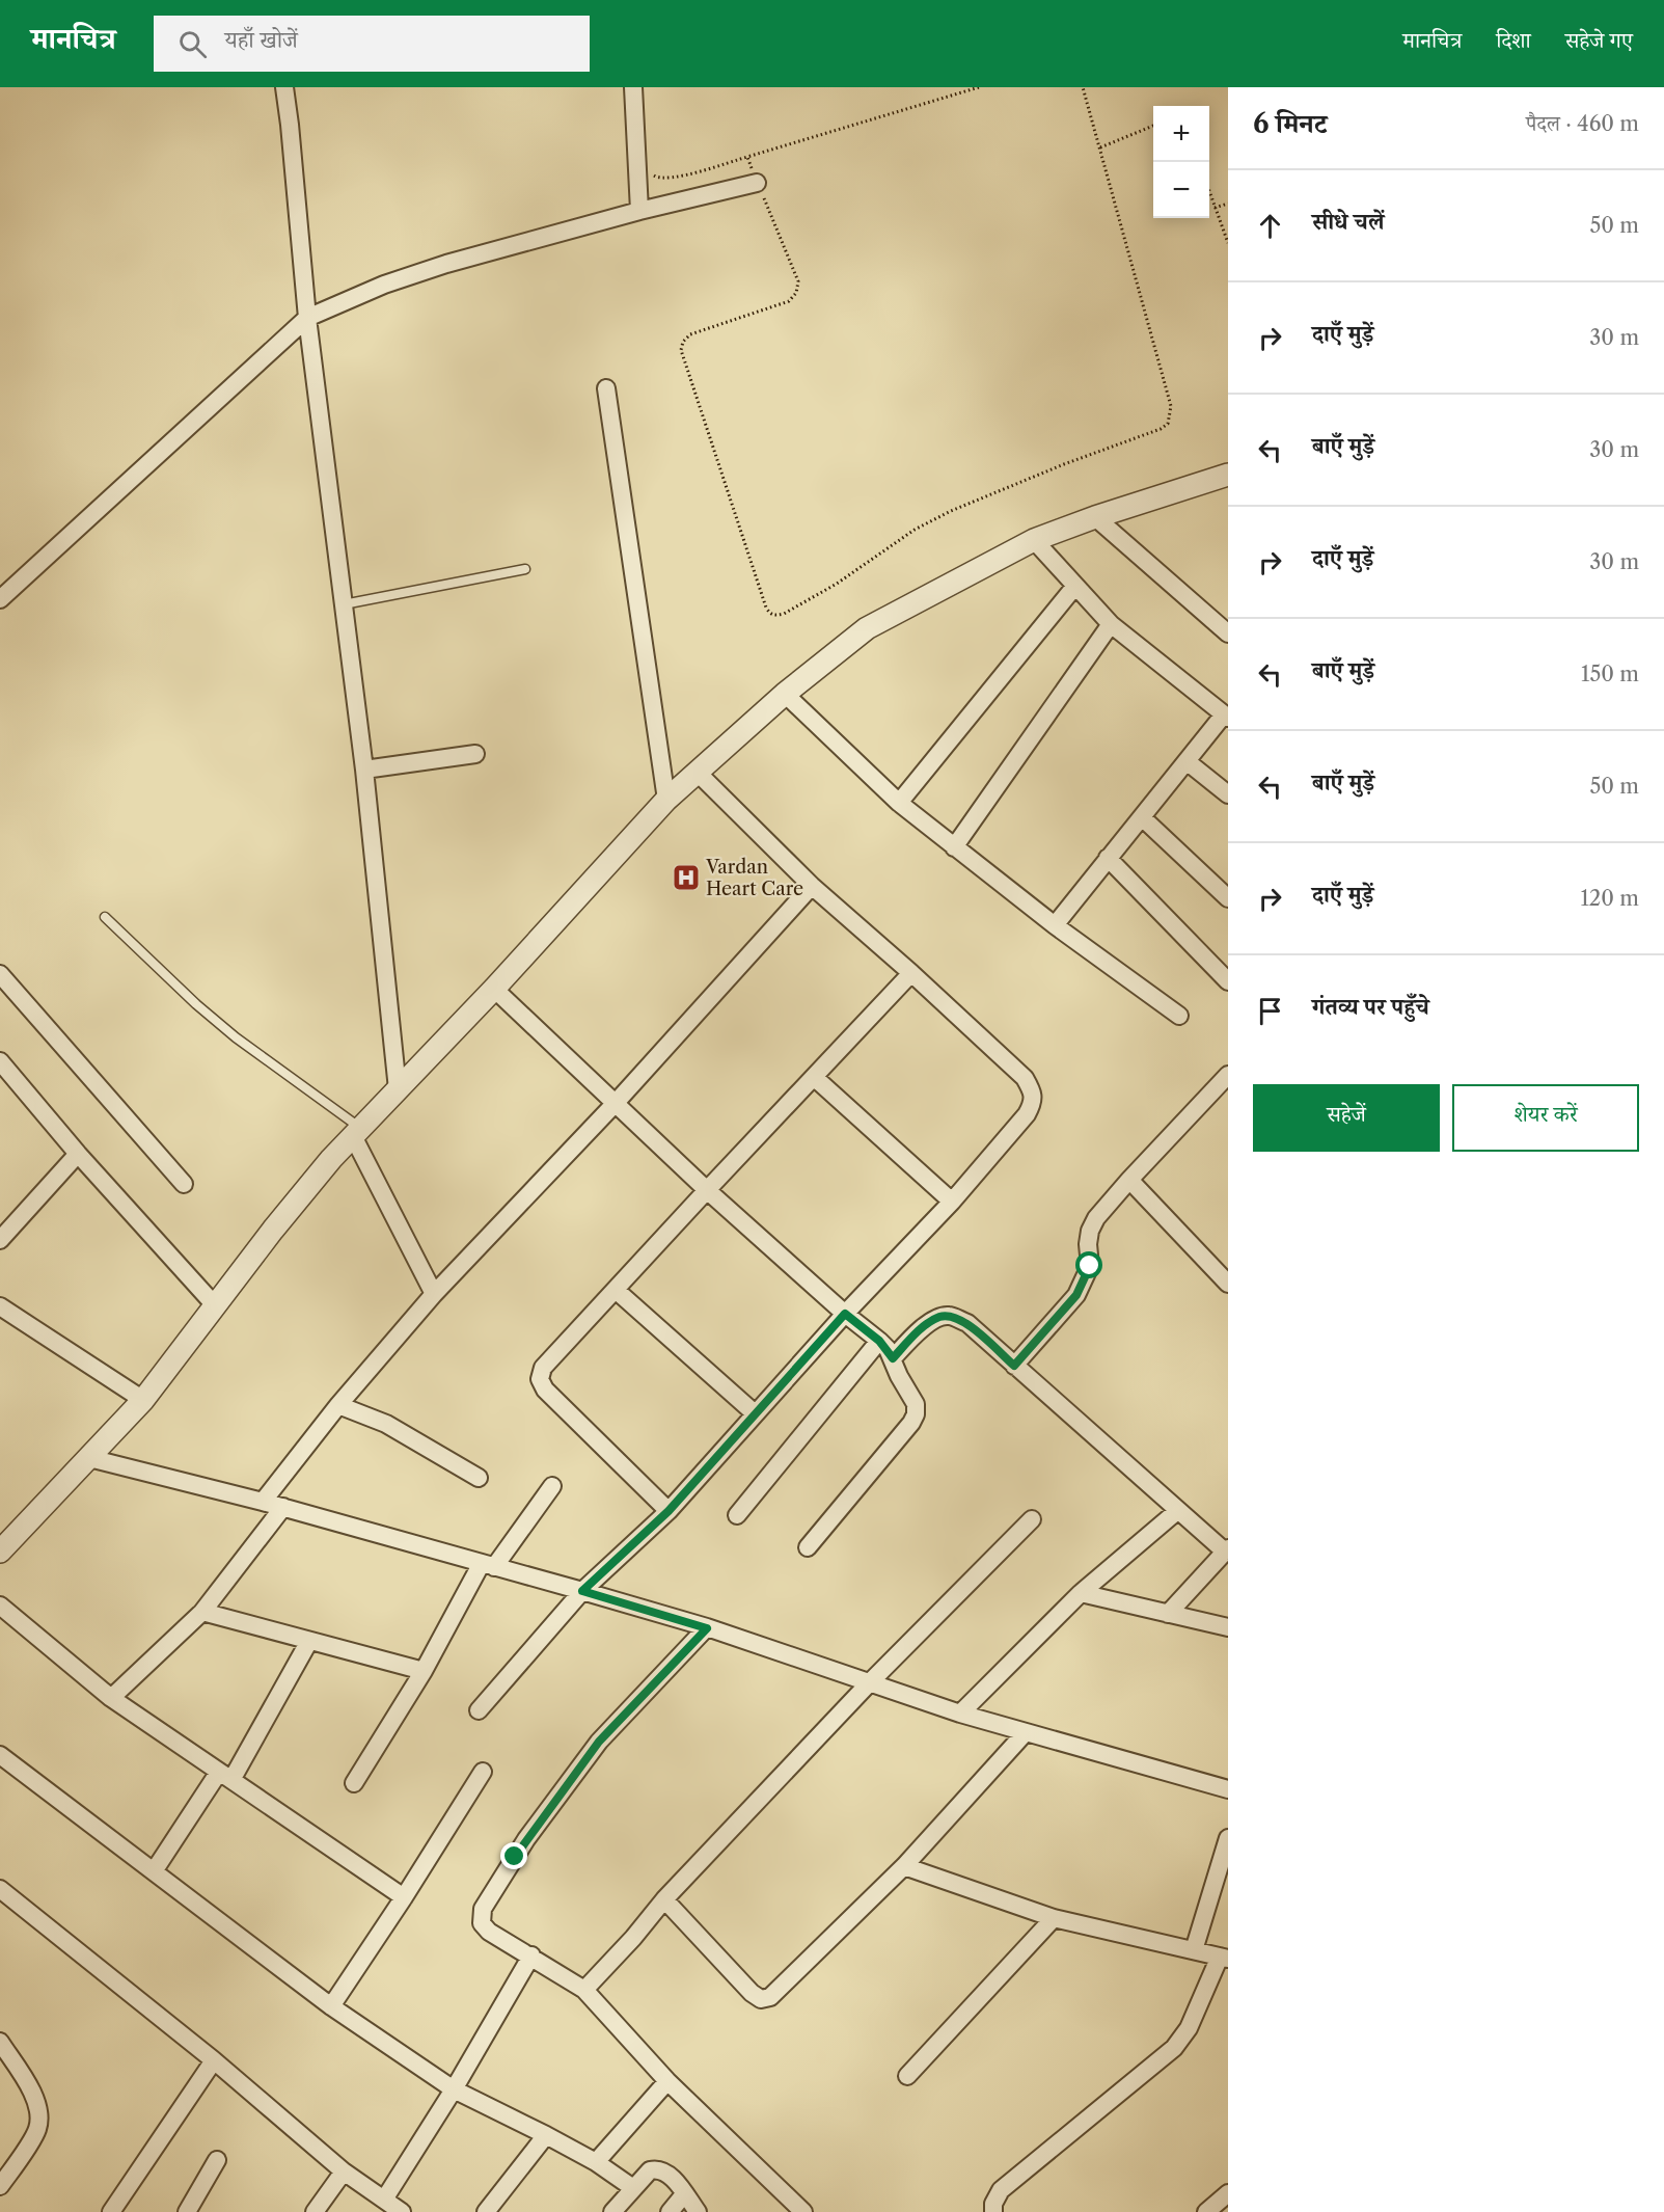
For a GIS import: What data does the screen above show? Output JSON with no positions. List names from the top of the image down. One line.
{"places":{"hospital":["Vardan Heart Care"]},"page":{"header":"मानचित्र","search":"यहाँ खोजें","nav":["मानचित्र","दिशा","सहेजे गए"],"heading":["6 मिनट","पैदल · 460 m"],"map_buttons":["+","−"],"list":[["सीधे चलें","50 m"],["दाएँ मुड़ें","30 m"],["बाएँ मुड़ें","30 m"],["दाएँ मुड़ें","30 m"],["बाएँ मुड़ें","150 m"],["बाएँ मुड़ें","50 m"],["दाएँ मुड़ें","120 m"],"गंतव्य पर पहुँचे"],"buttons":["सहेजें","शेयर करें"]}}
